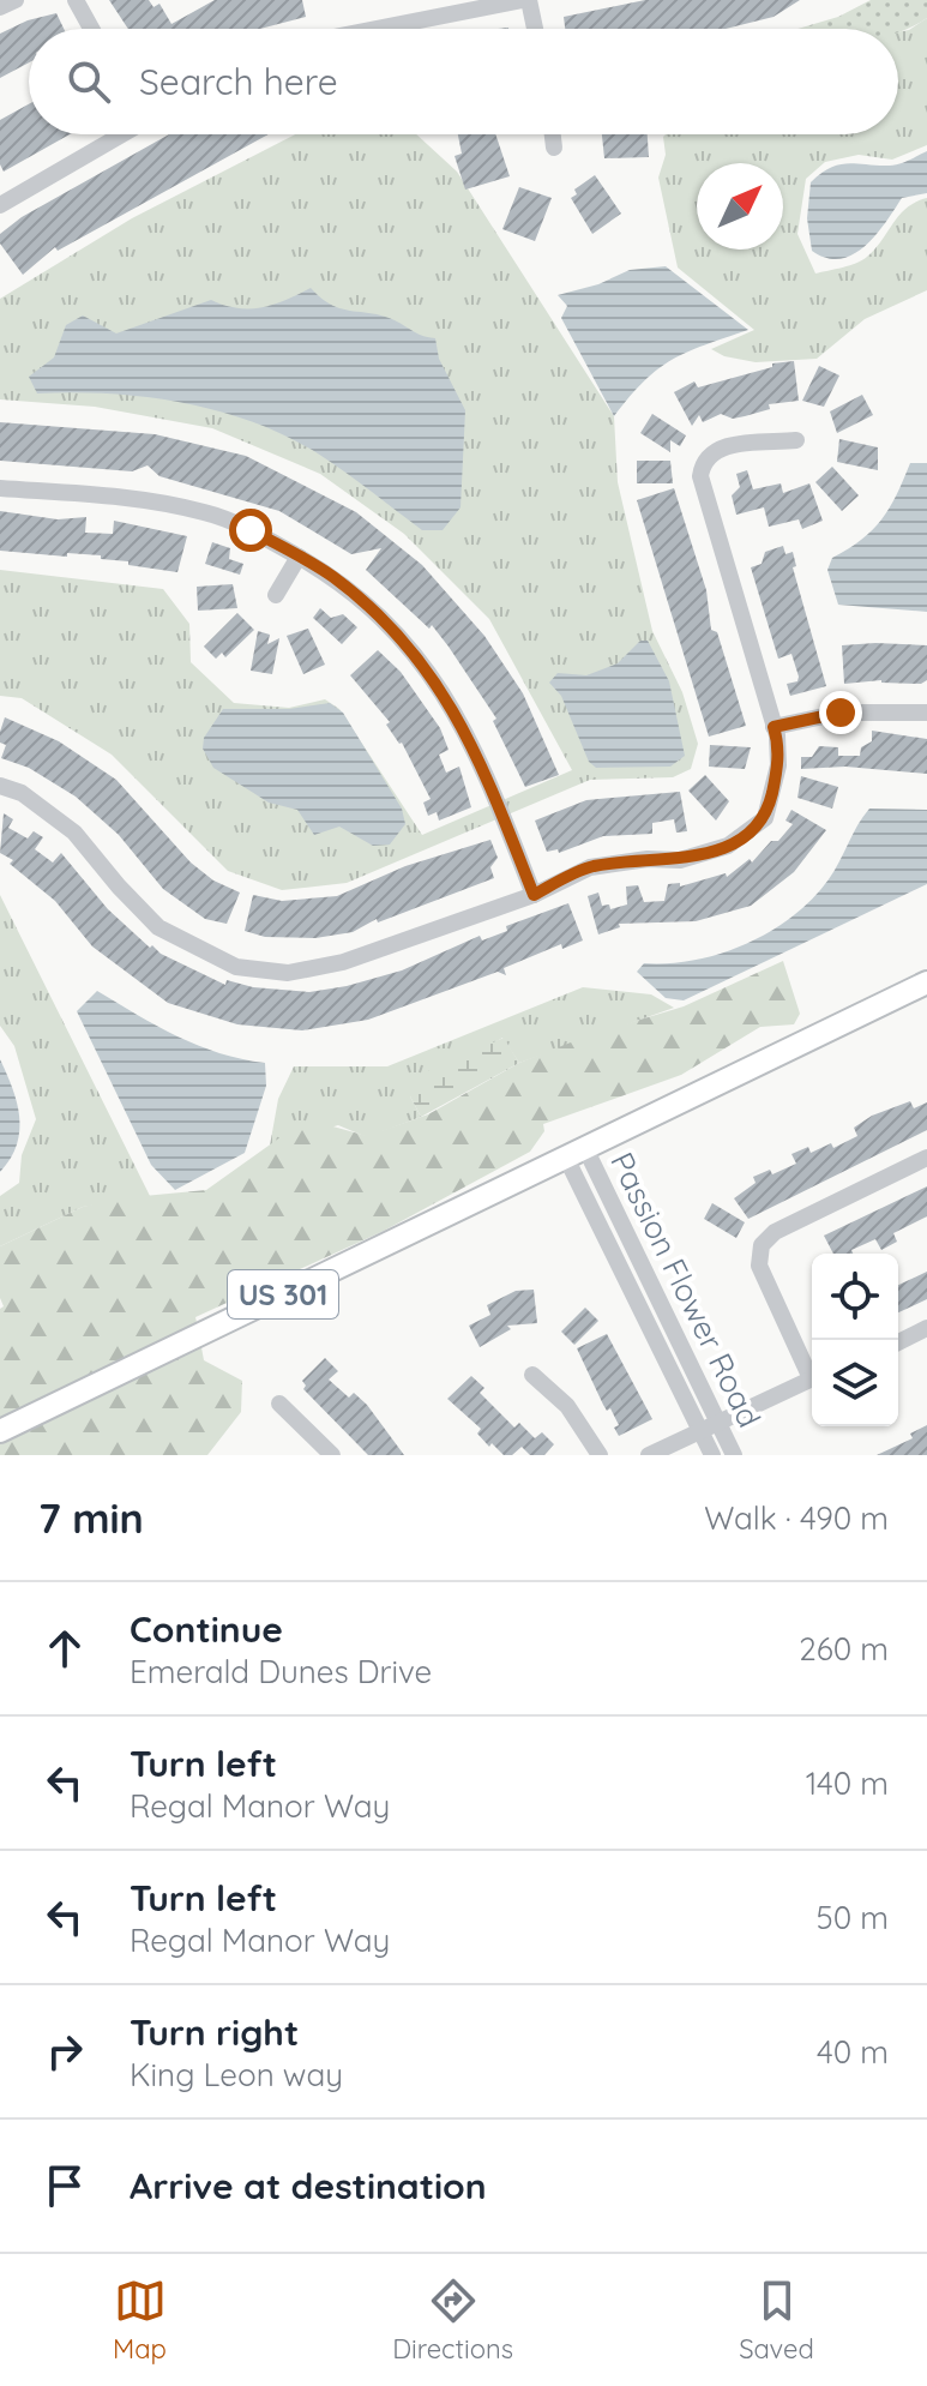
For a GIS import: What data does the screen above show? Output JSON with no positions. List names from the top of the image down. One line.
{"streets":{"main road":["US 301"],"street":["Passion Flower Road"]},"crossings":[["Passion Flower Road","US 301"]],"north":"top right","page":{"search":"Search here","heading":["7 min","Walk · 490 m"],"list":[["Continue","Emerald Dunes Drive","260 m"],["Turn left","Regal Manor Way","140 m"],["Turn left","Regal Manor Way","50 m"],["Turn right","King Leon way","40 m"],"Arrive at destination"],"nav":["Map","Directions","Saved"]}}
